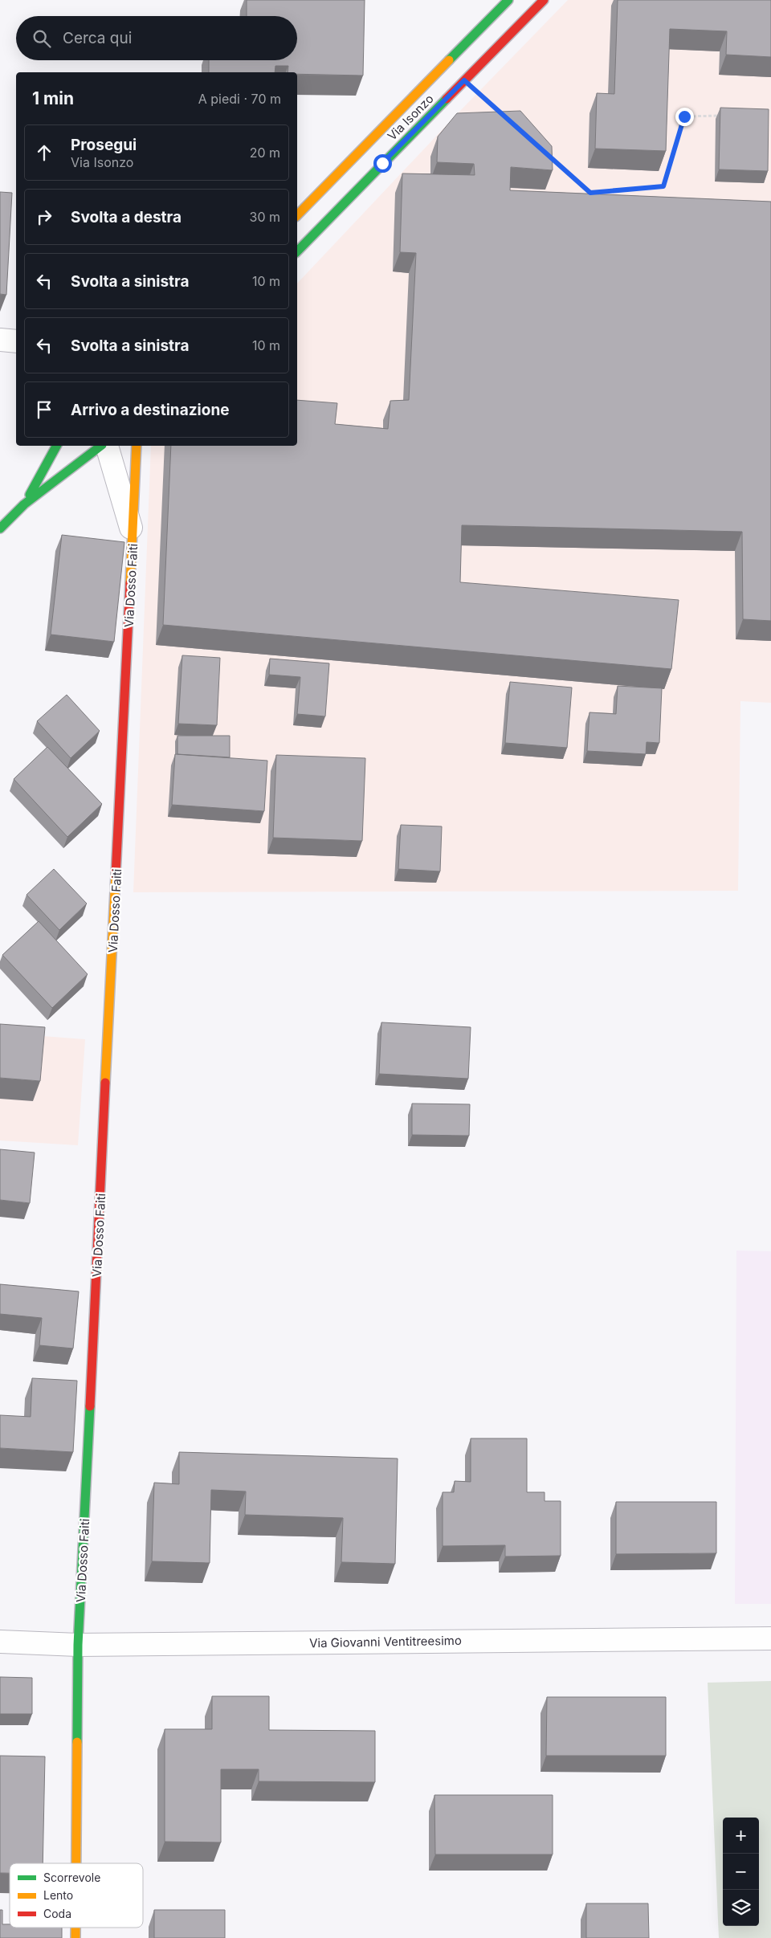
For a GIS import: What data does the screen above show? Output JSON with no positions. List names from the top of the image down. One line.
{"streets":{"street":["Via Isonzo","Via Dosso Faiti","Via Giovanni Ventitreesimo"]},"crossings":[["Via Dosso Faiti","Via Giovanni Ventitreesimo"]],"legend":["Scorrevole","Lento","Coda"],"page":{"search":"Cerca qui","heading":["1 min","A piedi · 70 m"],"list":[["Prosegui","Via Isonzo","20 m"],["Svolta a destra","30 m"],["Svolta a sinistra","10 m"],["Svolta a sinistra","10 m"],"Arrivo a destinazione"],"map_buttons":["+","−"]}}
